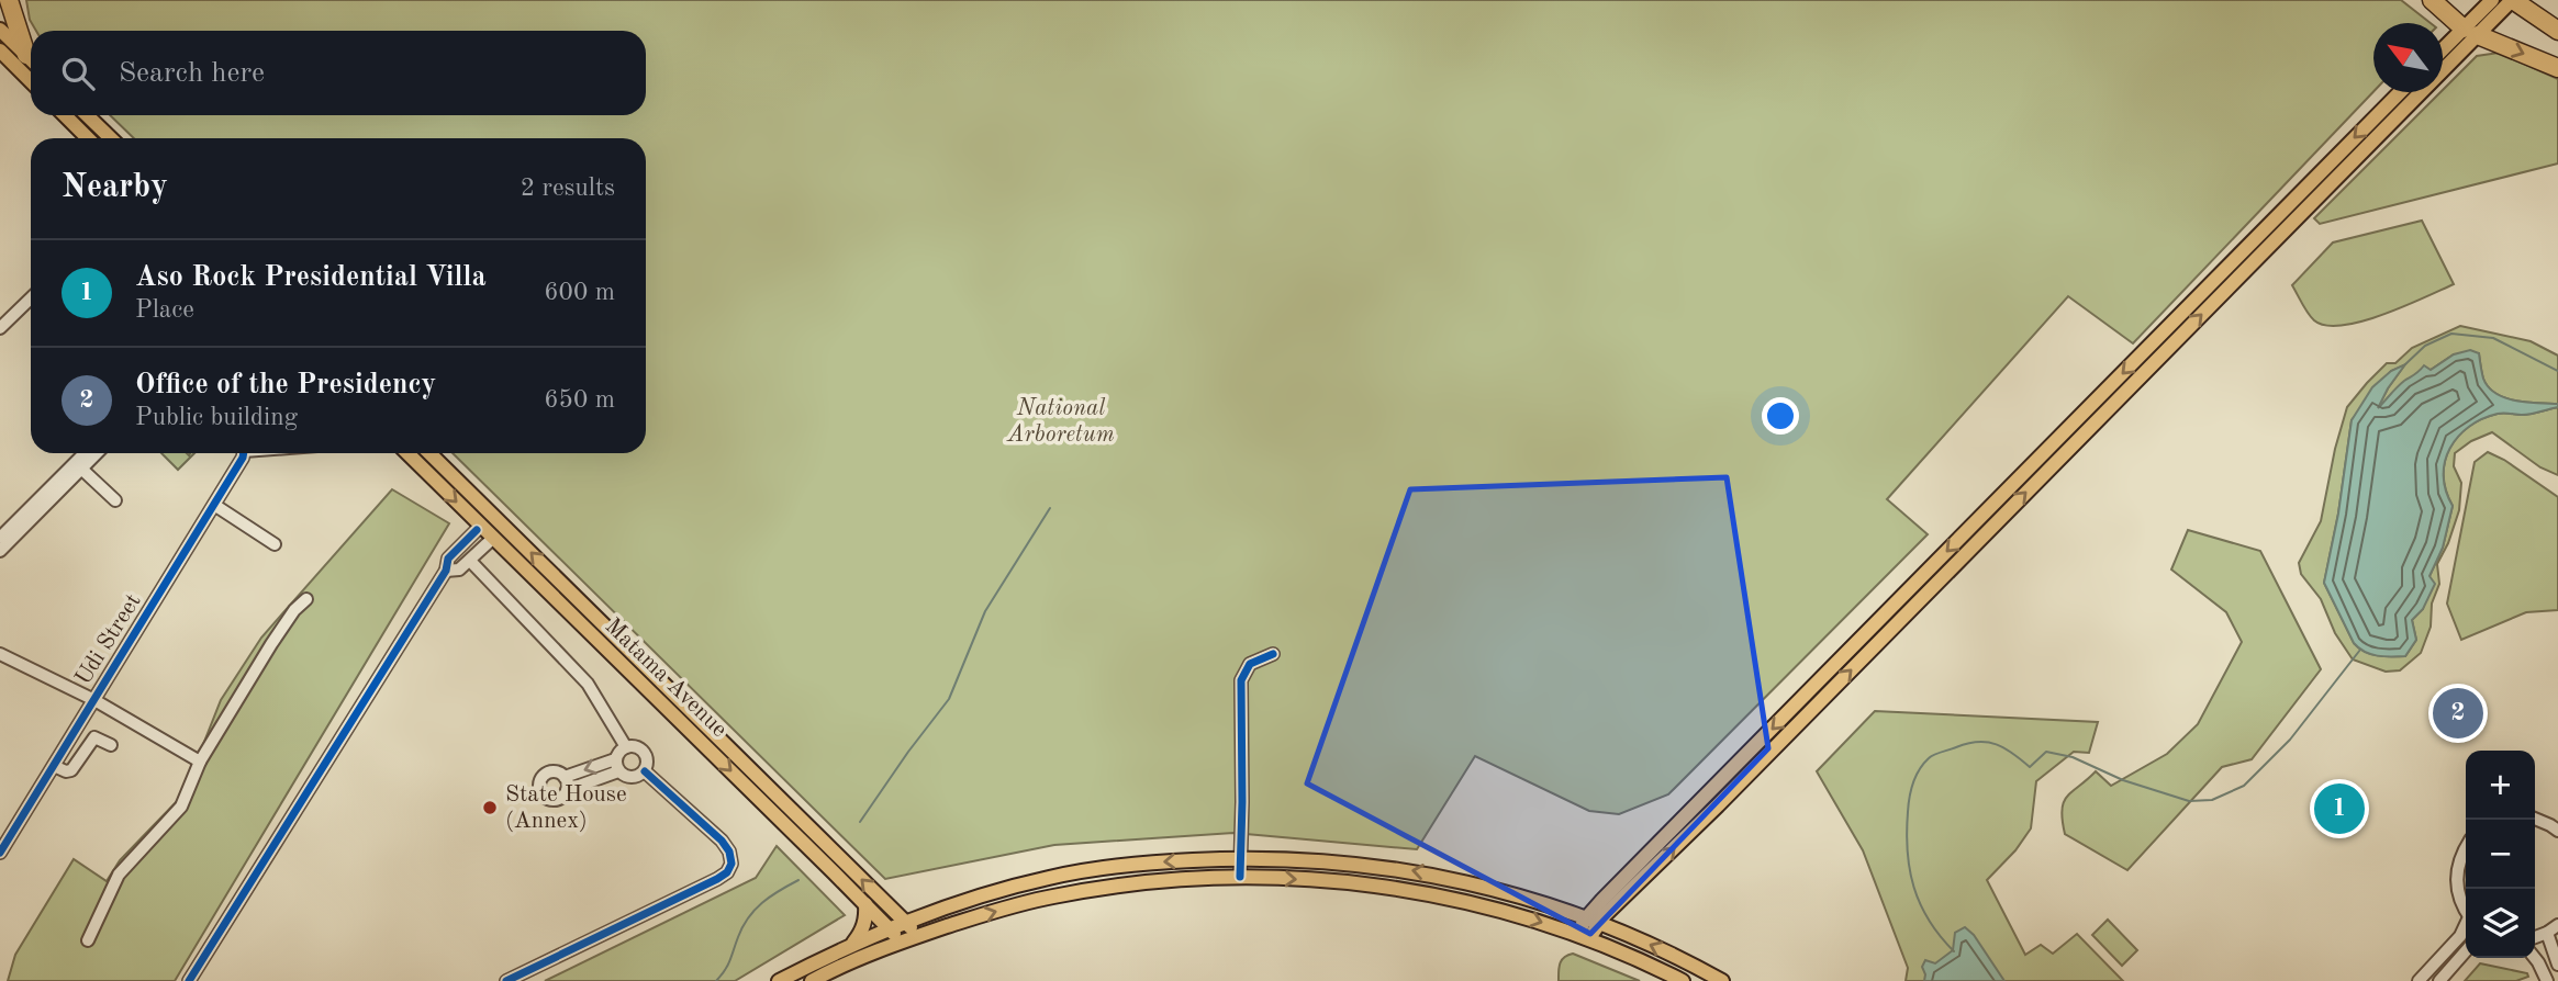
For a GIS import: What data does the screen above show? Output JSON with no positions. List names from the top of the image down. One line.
{"streets":{"main road":["Matama Avenue"],"street":["Udi Street"]},"parks":["National Arboretum"],"places":["State House (Annex)"],"north":"top left","page":{"search":"Search here","heading":["Nearby","2 results"],"list":[{"mark":"1","name":"Aso Rock Presidential Villa","note":"Place","value":"600 m"},{"mark":"2","name":"Office of the Presidency","note":"Public building","value":"650 m"}],"pins":["2","1"],"map_buttons":["+","−"]}}
